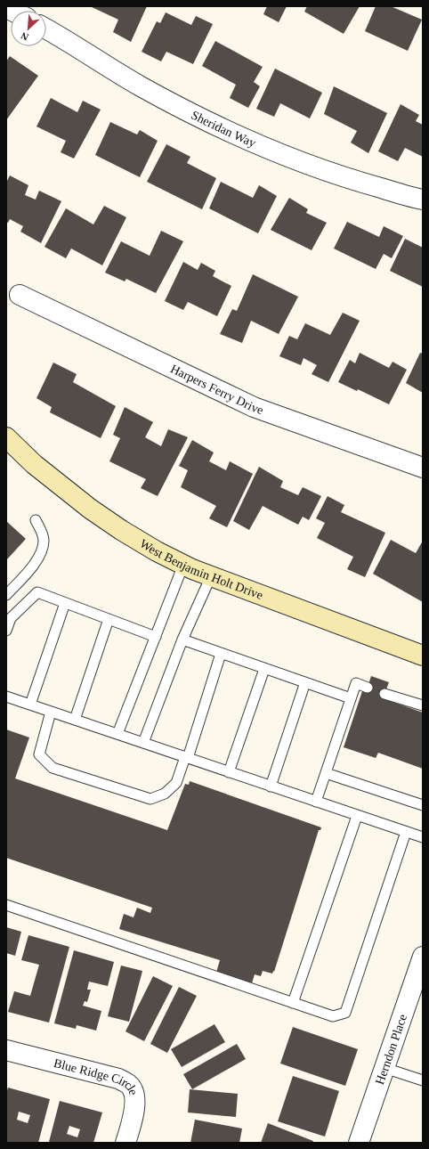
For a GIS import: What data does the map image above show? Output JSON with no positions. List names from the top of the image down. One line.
{"streets":{"main road":["West Benjamin Holt Drive"],"street":["Sheridan Way","Harpers Ferry Drive","Herndon Place","Blue Ridge Circle"]},"north":"bottom left"}
